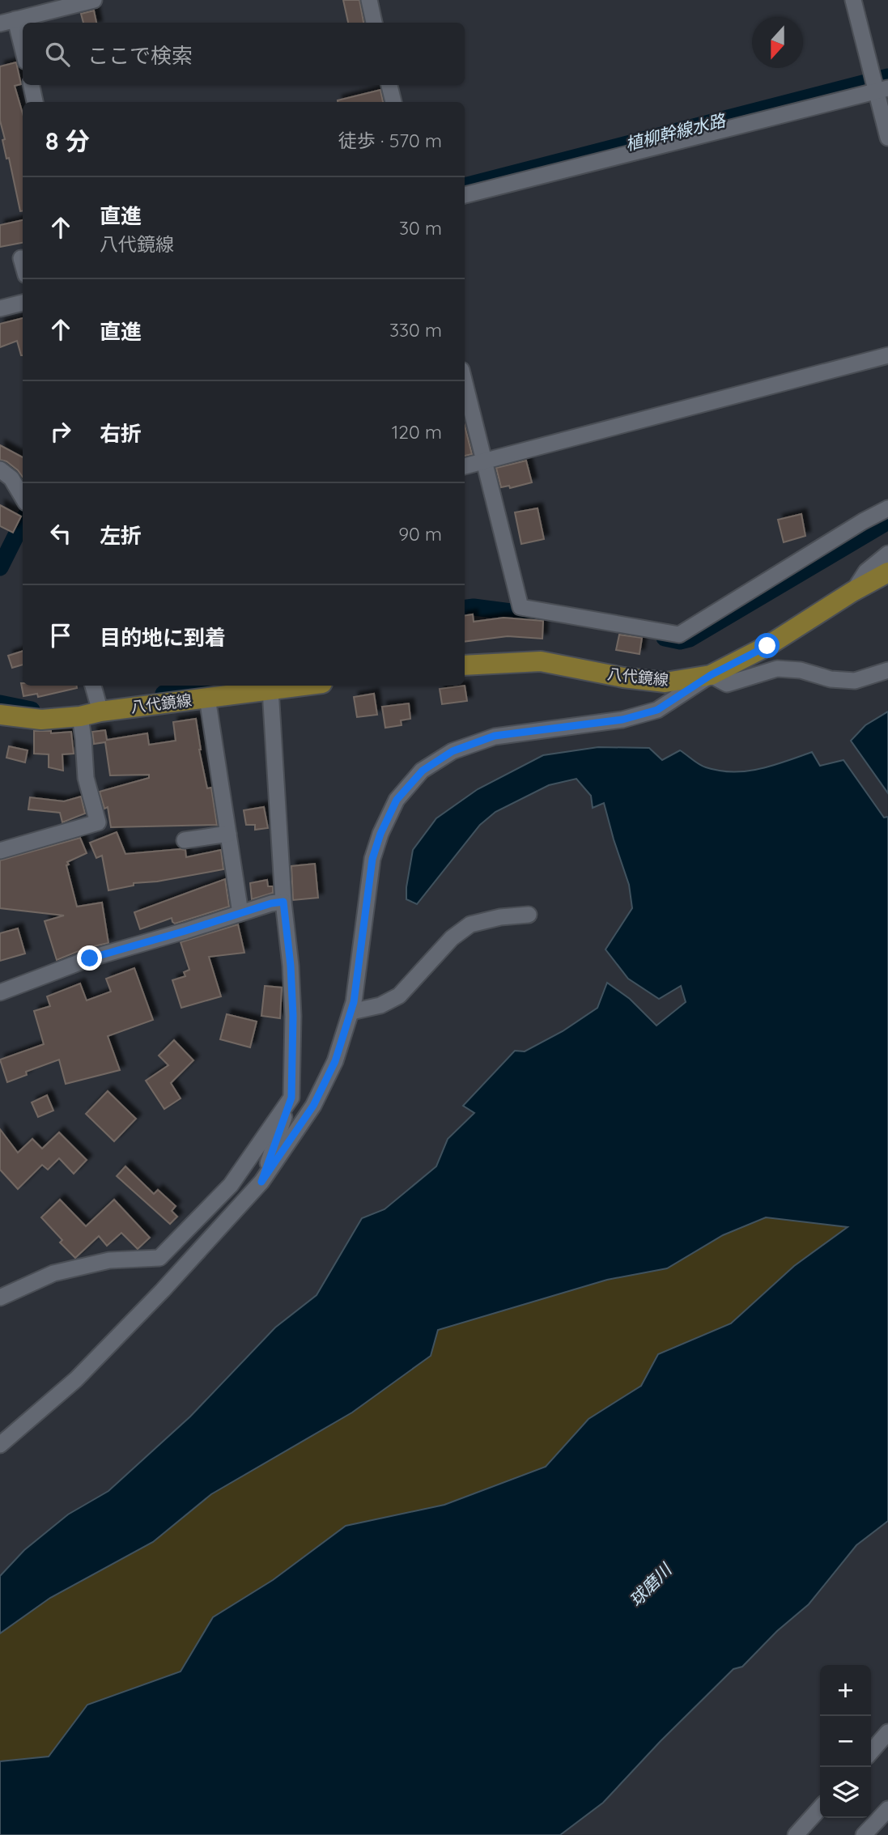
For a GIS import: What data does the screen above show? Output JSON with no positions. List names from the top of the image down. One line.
{"streets":{"main road":["八代鏡線"]},"water":["植柳幹線水路","球磨川"],"north":"bottom","page":{"search":"ここで検索","heading":["8 分","徒歩 · 570 m"],"list":[["直進","八代鏡線","30 m"],["直進","330 m"],["右折","120 m"],["左折","90 m"],"目的地に到着"],"map_buttons":["+","−"]}}
